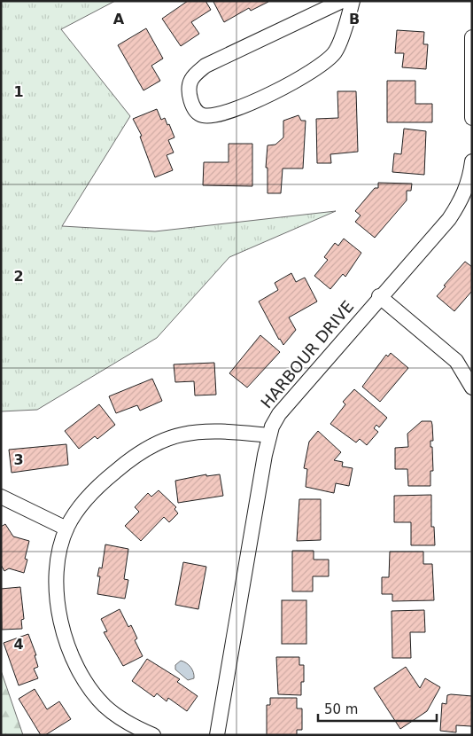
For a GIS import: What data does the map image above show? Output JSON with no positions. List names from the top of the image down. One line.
{"streets":{"street":["HARBOUR DRIVE"]},"scale_bar":"50 m","grid":{"columns":["A","B"],"rows":["1","2","3","4"]}}
